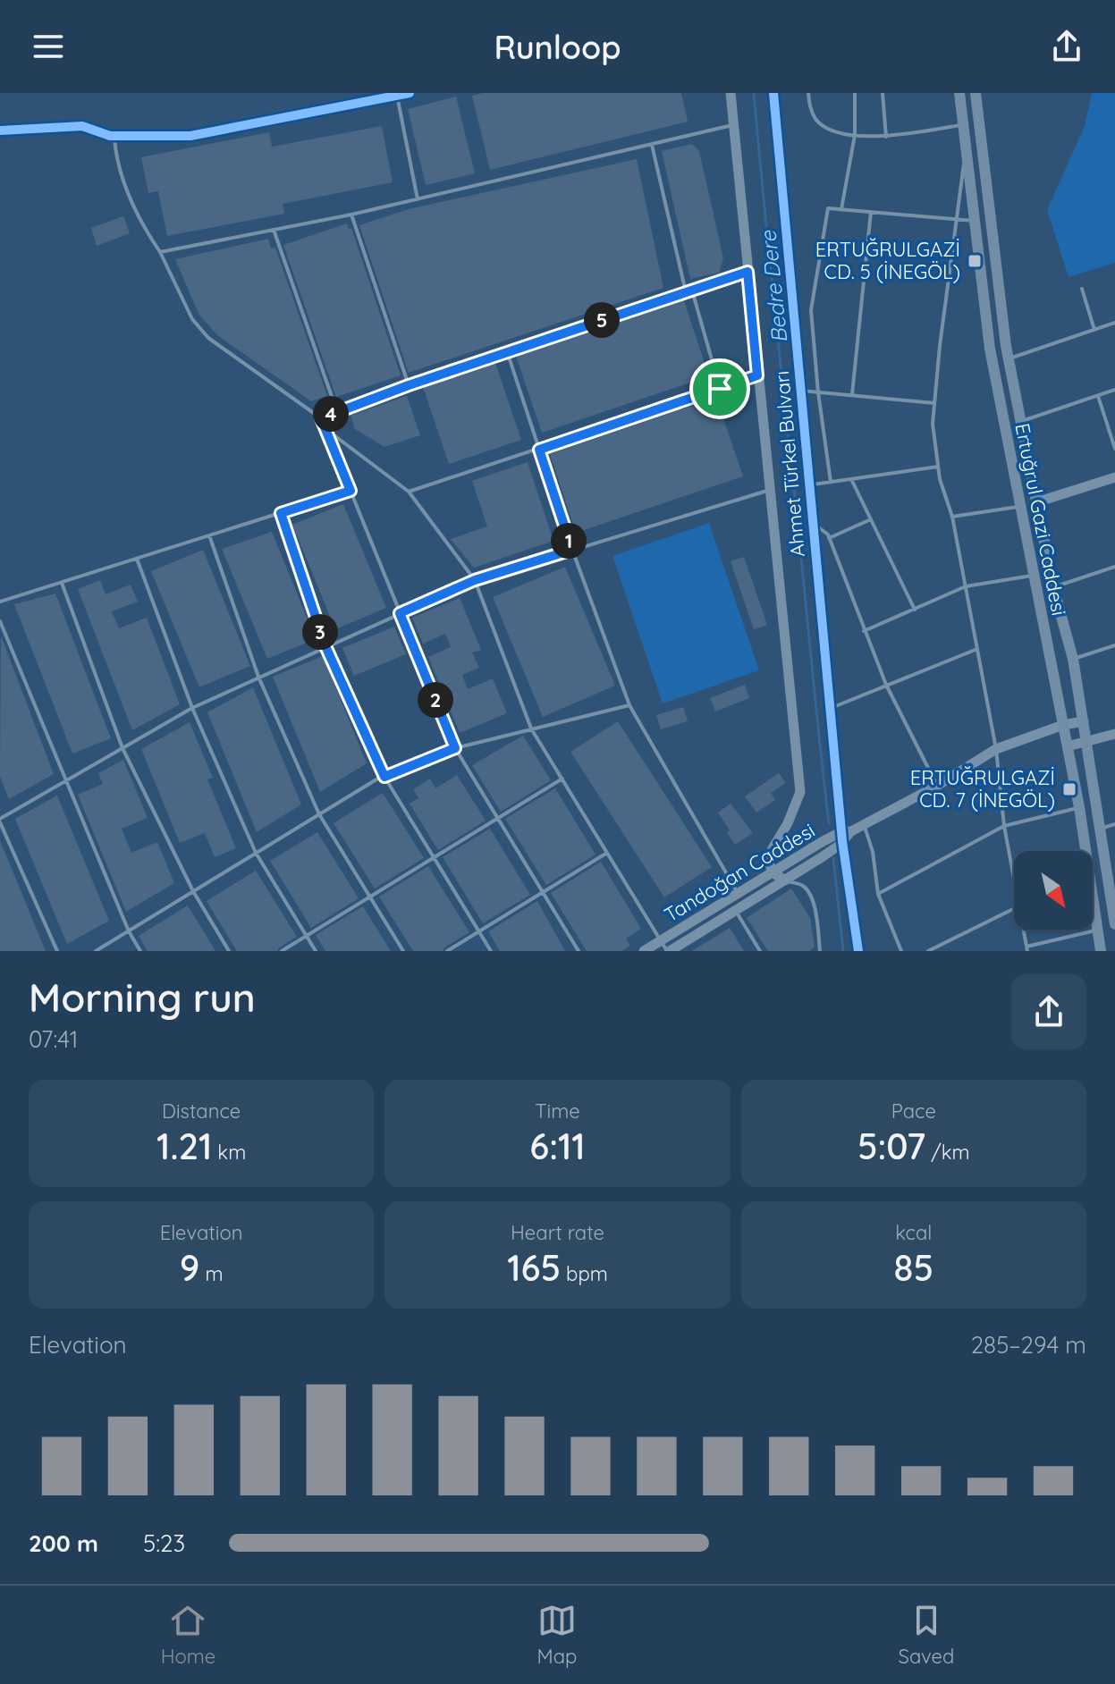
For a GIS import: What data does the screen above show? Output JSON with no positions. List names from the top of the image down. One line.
{"streets":{"main road":["Ertuğrul Gazi Caddesi"],"street":["Ahmet Türkel Bulvarı","Tandoğan Caddesi"]},"crossings":[["Ahmet Türkel Bulvarı","Tandoğan Caddesi"]],"water":["Bedre Dere"],"places":{"transit":["ERTUĞRULGAZİ CD. 5 (İNEGÖL)","ERTUĞRULGAZİ CD. 7 (İNEGÖL)"]},"north":"bottom right","page":{"header":"Runloop","pins":["5","4","1","3","2"],"heading":["Morning run","07:41"],"stats":[["Distance","1.21 km"],["Time","6:11"],["Pace","5:07 /km"],["Elevation","9 m"],["Heart rate","165 bpm"],["kcal","85"]],"chart":["Elevation","285–294 m"],"list":[{"name":"200 m","note":"5:23"}],"tabs":["Home","Map","Saved"]}}
